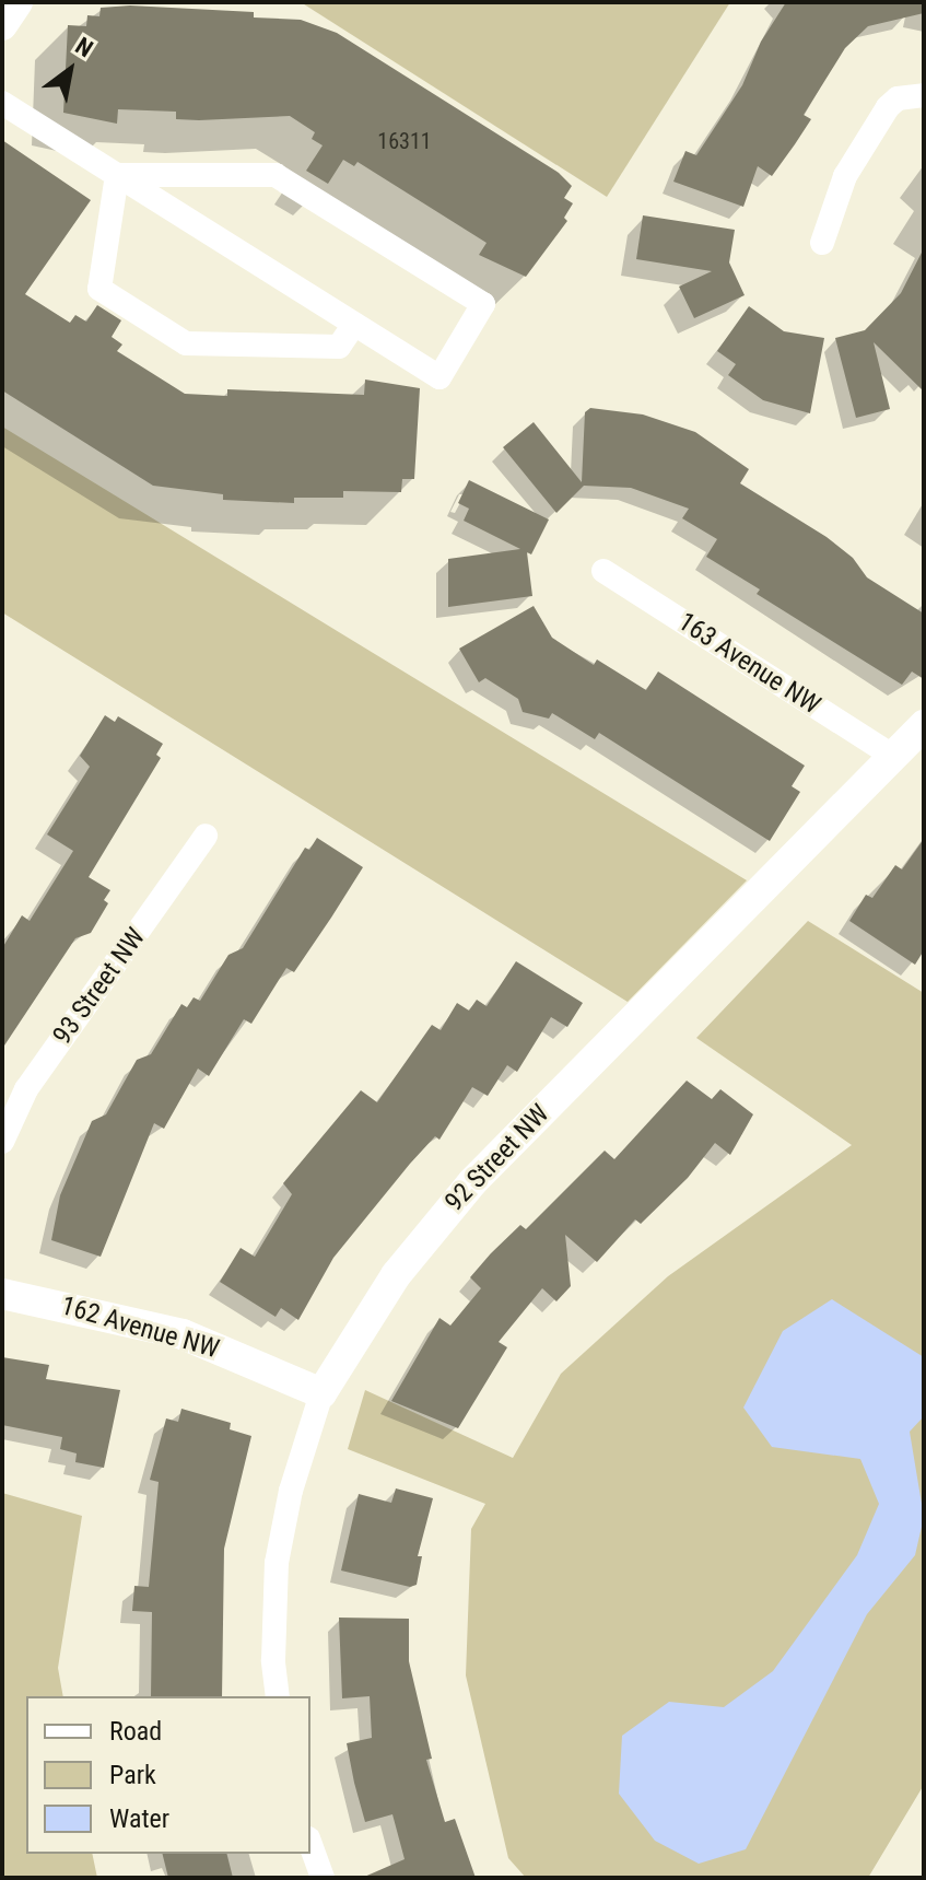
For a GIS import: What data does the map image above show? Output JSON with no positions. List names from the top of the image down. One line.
{"streets":{"street":["163 Avenue NW","93 Street NW","92 Street NW","162 Avenue NW"]},"crossings":[["163 Avenue NW","92 Street NW"],["92 Street NW","162 Avenue NW"]],"house_numbers":["16311"],"legend":["Road","Park","Water"],"north":"top right"}
